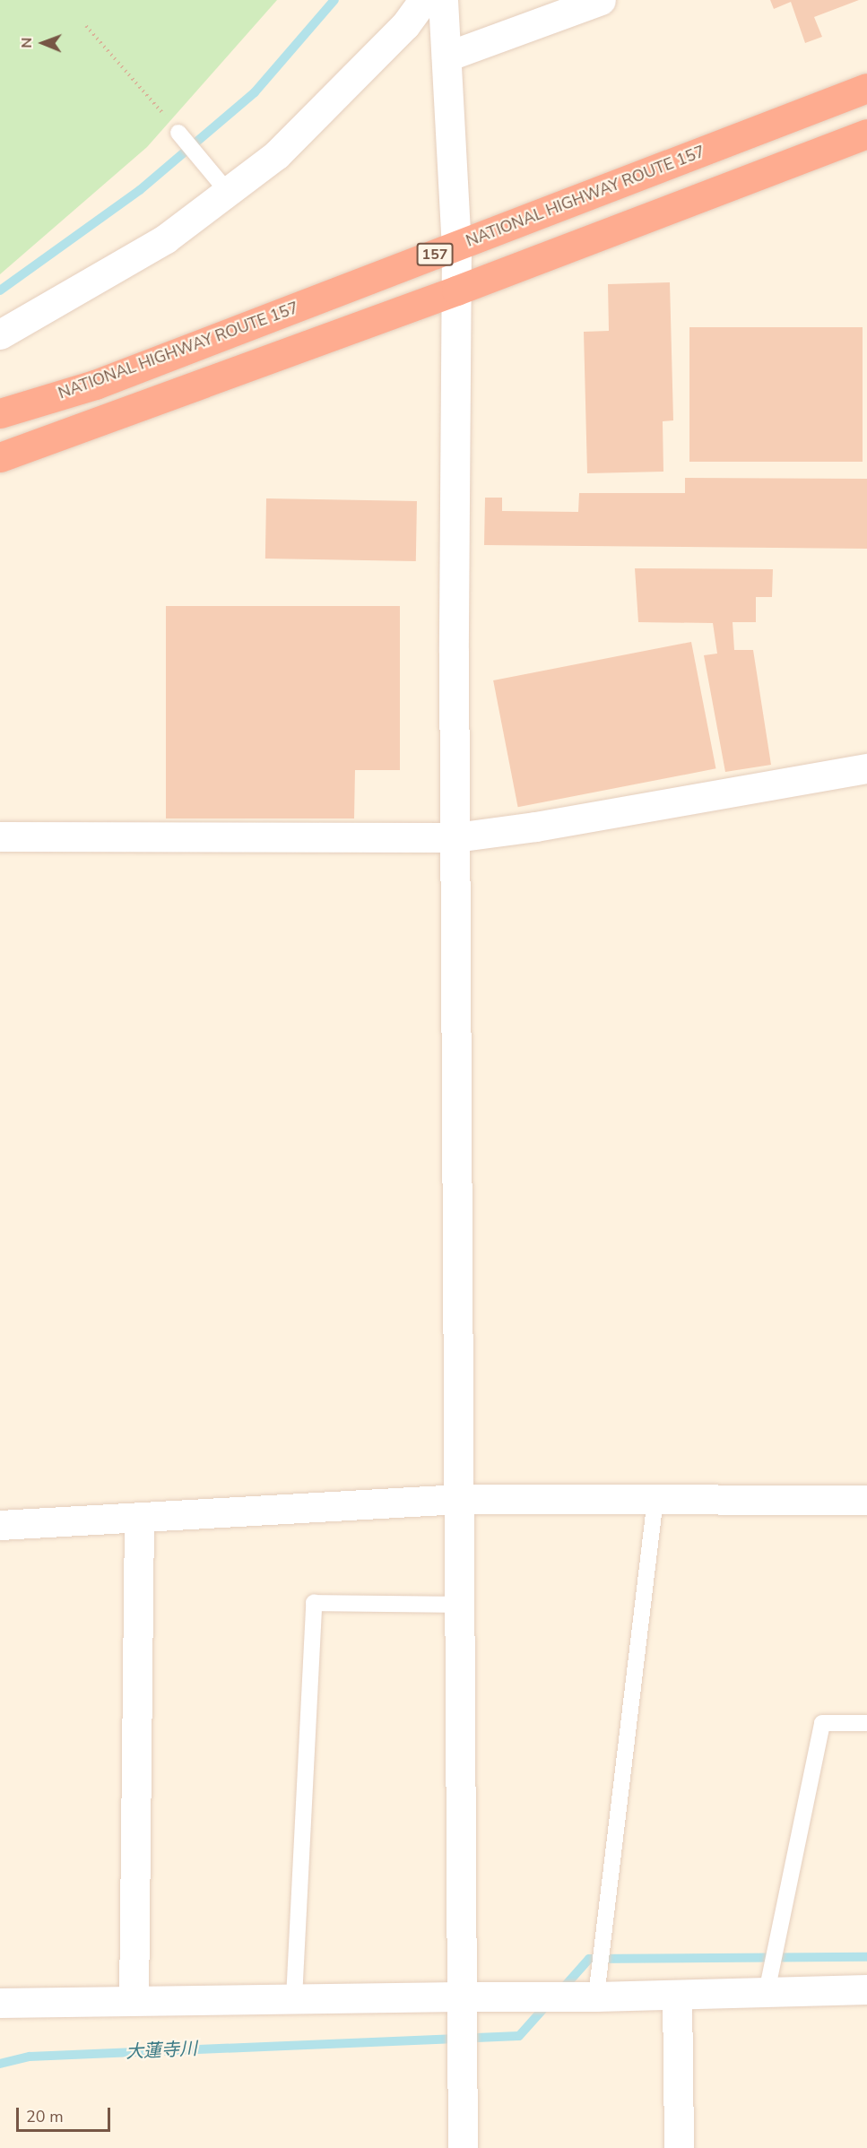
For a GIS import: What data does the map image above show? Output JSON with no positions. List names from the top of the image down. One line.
{"streets":{"highway":["NATIONAL HIGHWAY ROUTE 157","157"]},"water":["大蓮寺川"],"scale_bar":"20 m","north":"left"}
